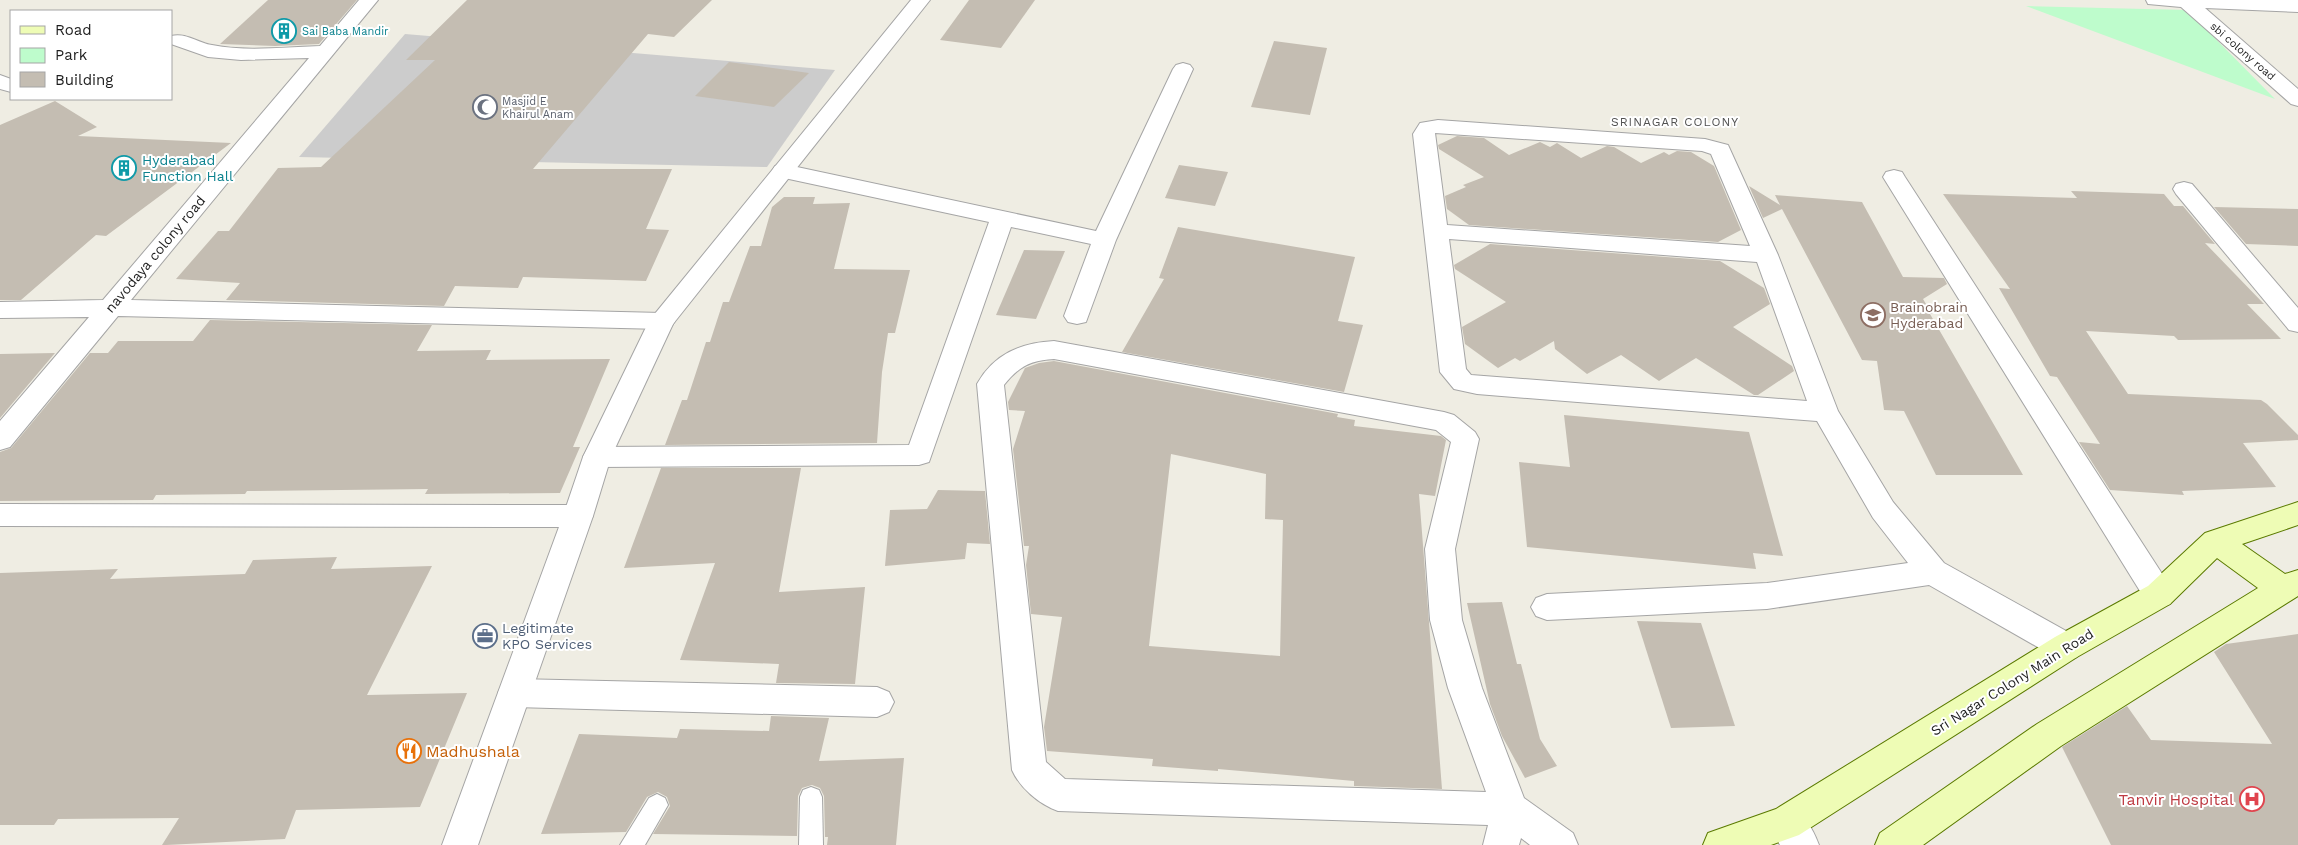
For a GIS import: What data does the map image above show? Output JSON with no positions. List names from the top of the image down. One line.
{"streets":{"main road":["Sri Nagar Colony Main Road"],"street":["sbi colony road","navodaya colony road"]},"districts":["SRINAGAR COLONY"],"places":{"building":["Sai Baba Mandir","Hyderabad Function Hall"],"mosque":["Masjid E Khairul Anam"],"school or university":["Brainobrain Hyderabad"],"office":["Legitimate KPO Services"],"restaurant":["Madhushala"],"hospital":["Tanvir Hospital"]},"legend":["Road","Park","Building"]}
